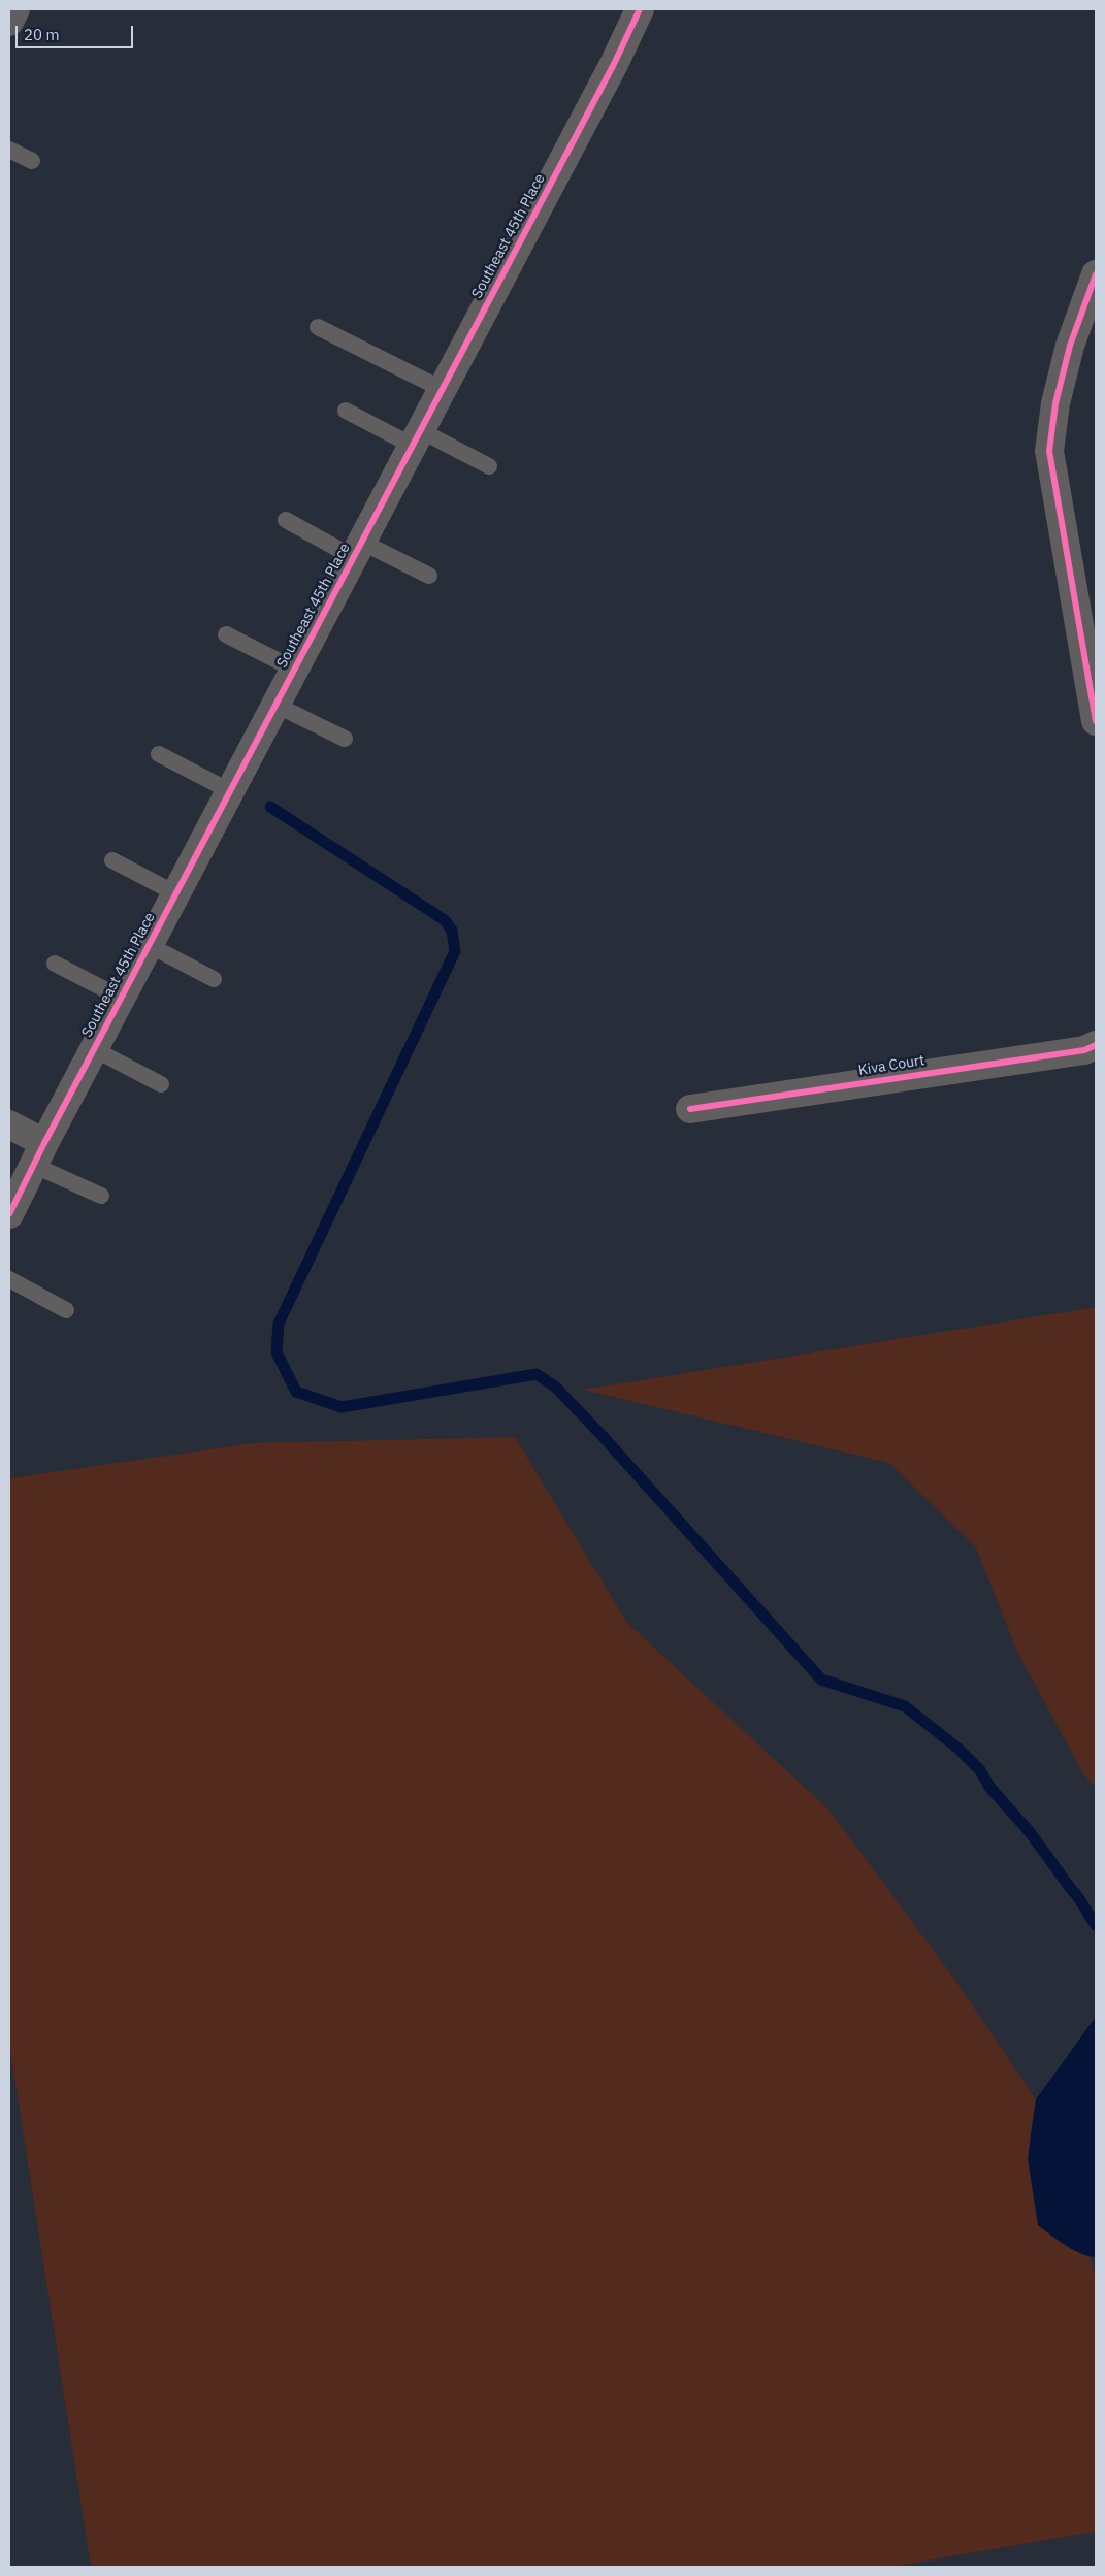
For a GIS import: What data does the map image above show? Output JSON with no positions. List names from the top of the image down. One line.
{"streets":{"street":["Southeast 45th Place","Kiva Court"]},"scale_bar":"20 m"}
